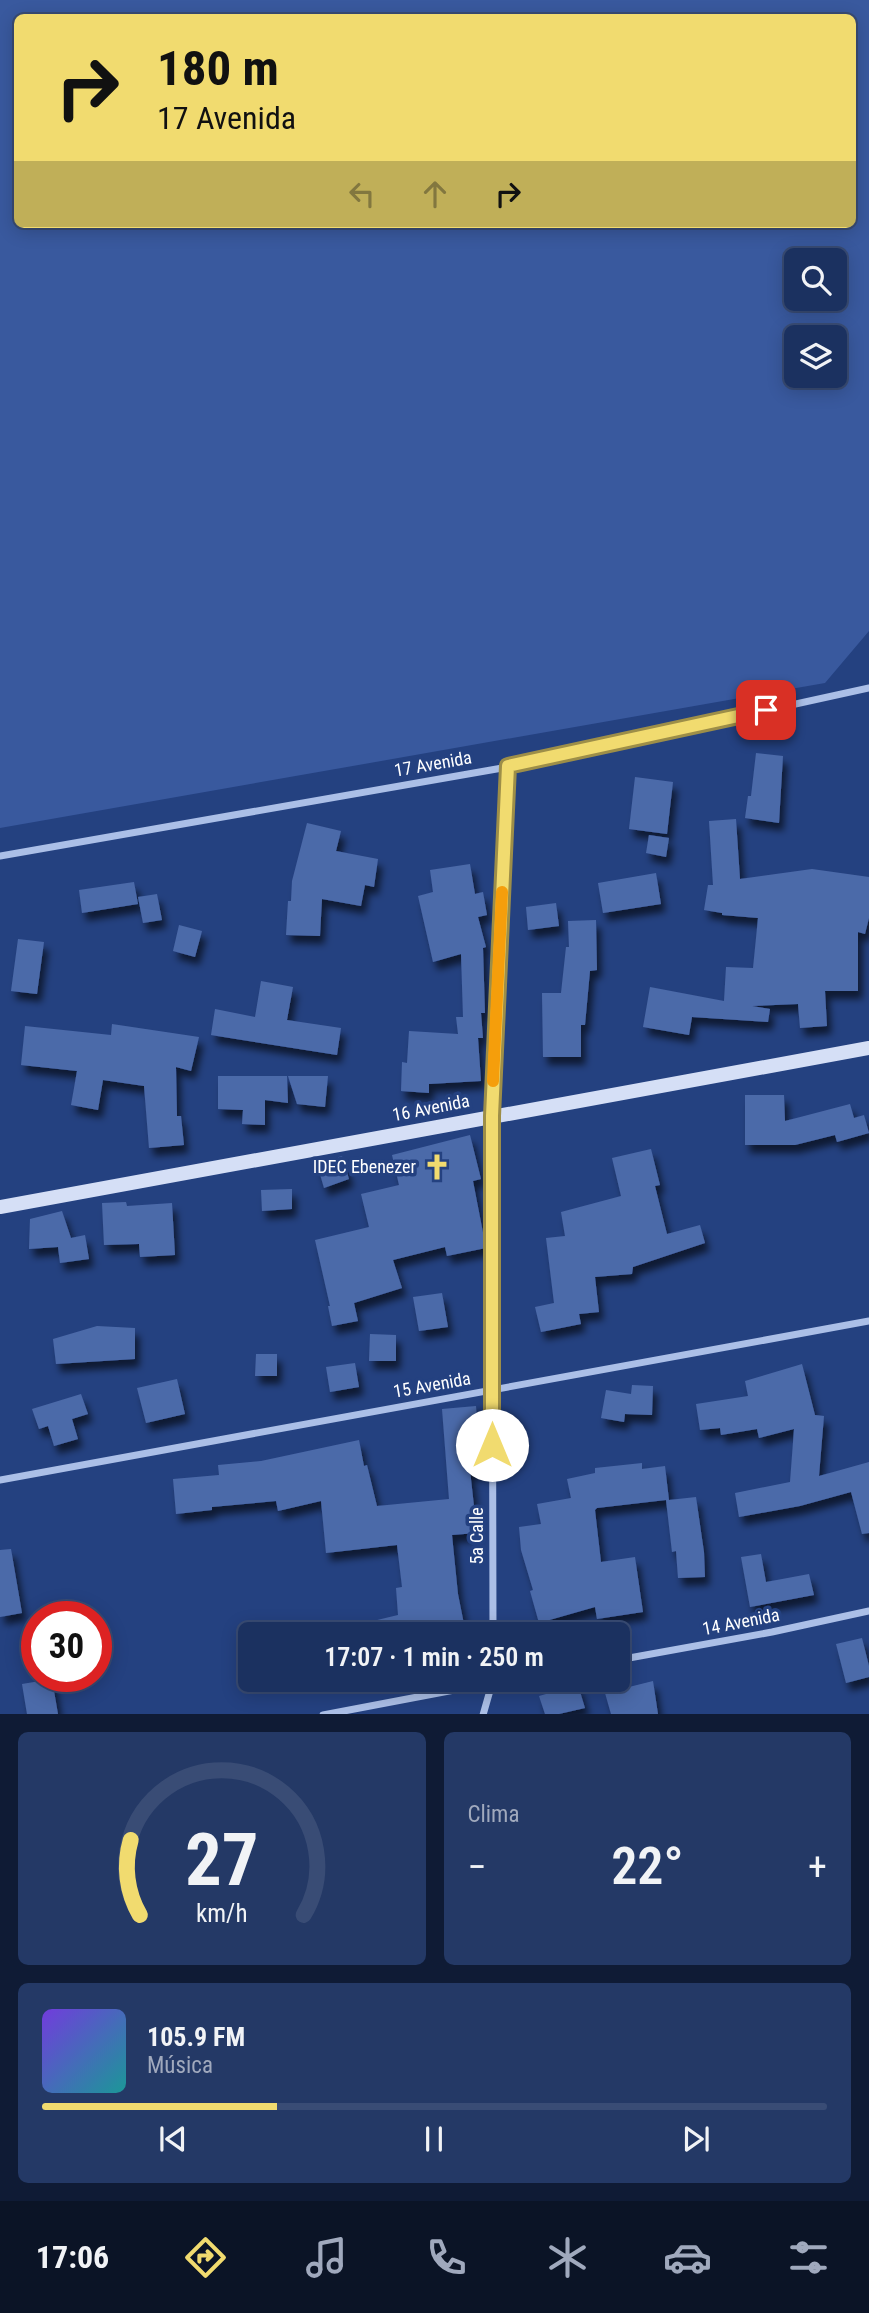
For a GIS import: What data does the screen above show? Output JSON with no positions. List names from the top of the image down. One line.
{"streets":{"main road":["16 Avenida"],"street":["17 Avenida","15 Avenida","5a Calle","14 Avenida"]},"crossings":[["17 Avenida","5a Calle"],["16 Avenida","5a Calle"],["15 Avenida","5a Calle"]],"places":{"church":["IDEC Ebenezer"]},"page":{"turn":["180 m","17 Avenida"],"limit":"30","trip":"17:07 · 1 min · 250 m","tile":"Clima","heat":["−","22°","+"],"song":["105.9 FM","Música"],"tabs":"17:06","gauge":["27","km/h"]}}
